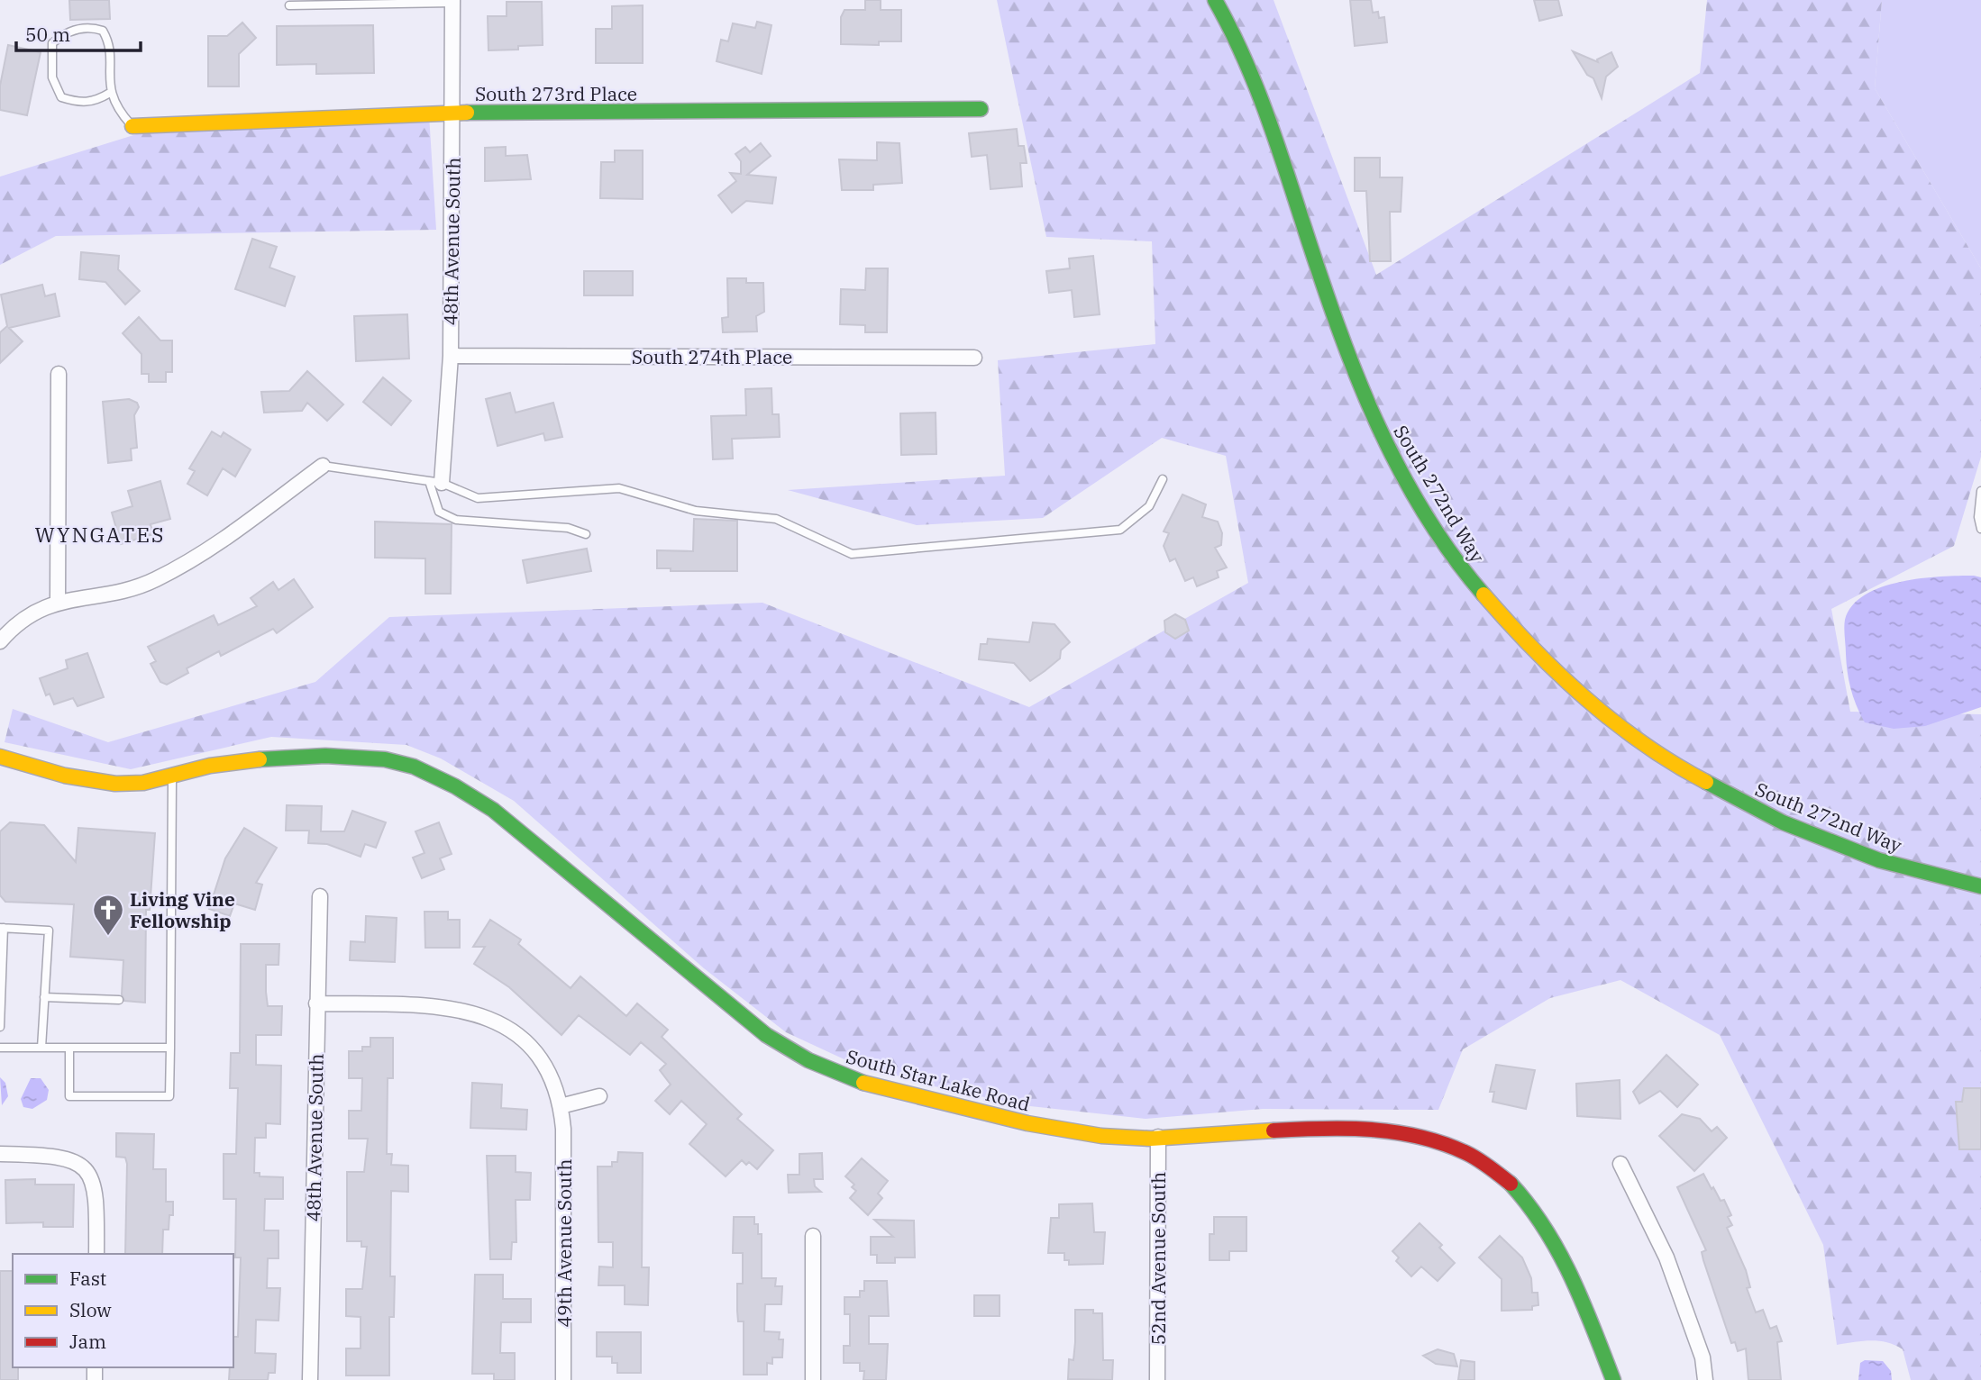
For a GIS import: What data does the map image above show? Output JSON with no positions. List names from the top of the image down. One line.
{"streets":{"street":["South 273rd Place","48th Avenue South","South 274th Place","South 272nd Way","South Star Lake Road","49th Avenue South","52nd Avenue South"]},"crossings":[["South 273rd Place","48th Avenue South"],["48th Avenue South","South 274th Place"],["48th Avenue South","49th Avenue South"],["South Star Lake Road","52nd Avenue South"]],"districts":["WYNGATES"],"places":{"church":["Living Vine Fellowship"]},"legend":["Fast","Slow","Jam"],"scale_bar":"50 m"}
